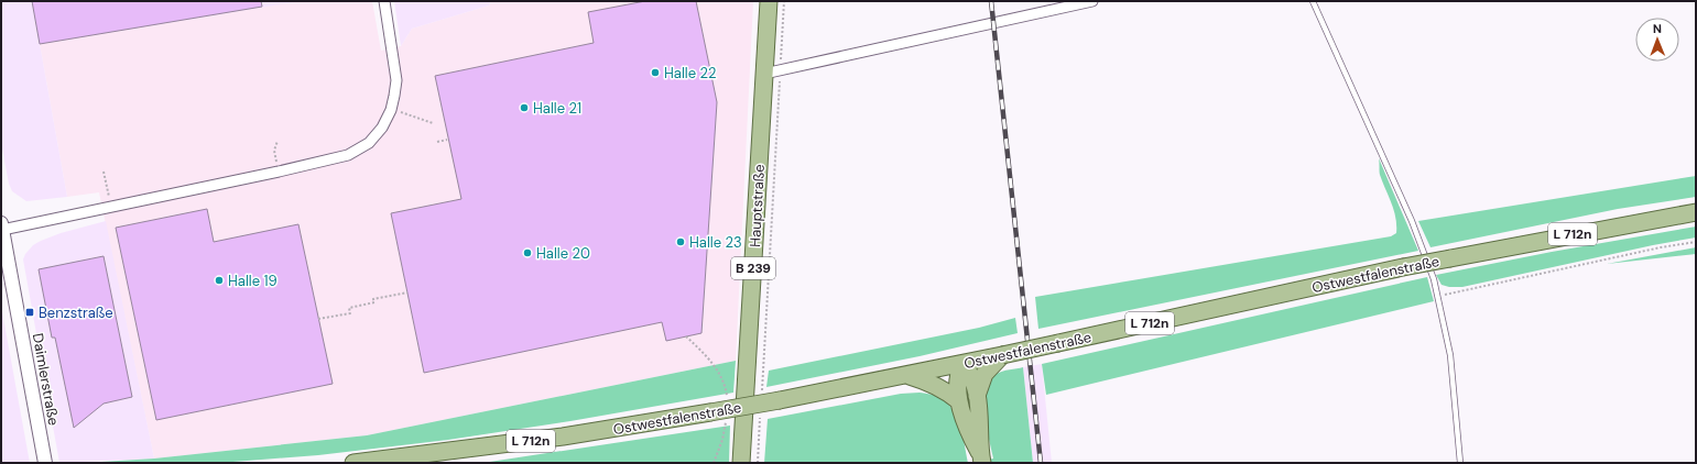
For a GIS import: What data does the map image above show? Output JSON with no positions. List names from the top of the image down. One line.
{"streets":{"main road":["Hauptstraße","L 712n","B 239","Ostwestfalenstraße"],"street":["Daimlerstraße"]},"places":{"other":["Halle 22","Halle 21","Halle 23","Halle 20","Halle 19"],"transit":["Benzstraße"]},"north":"top"}
